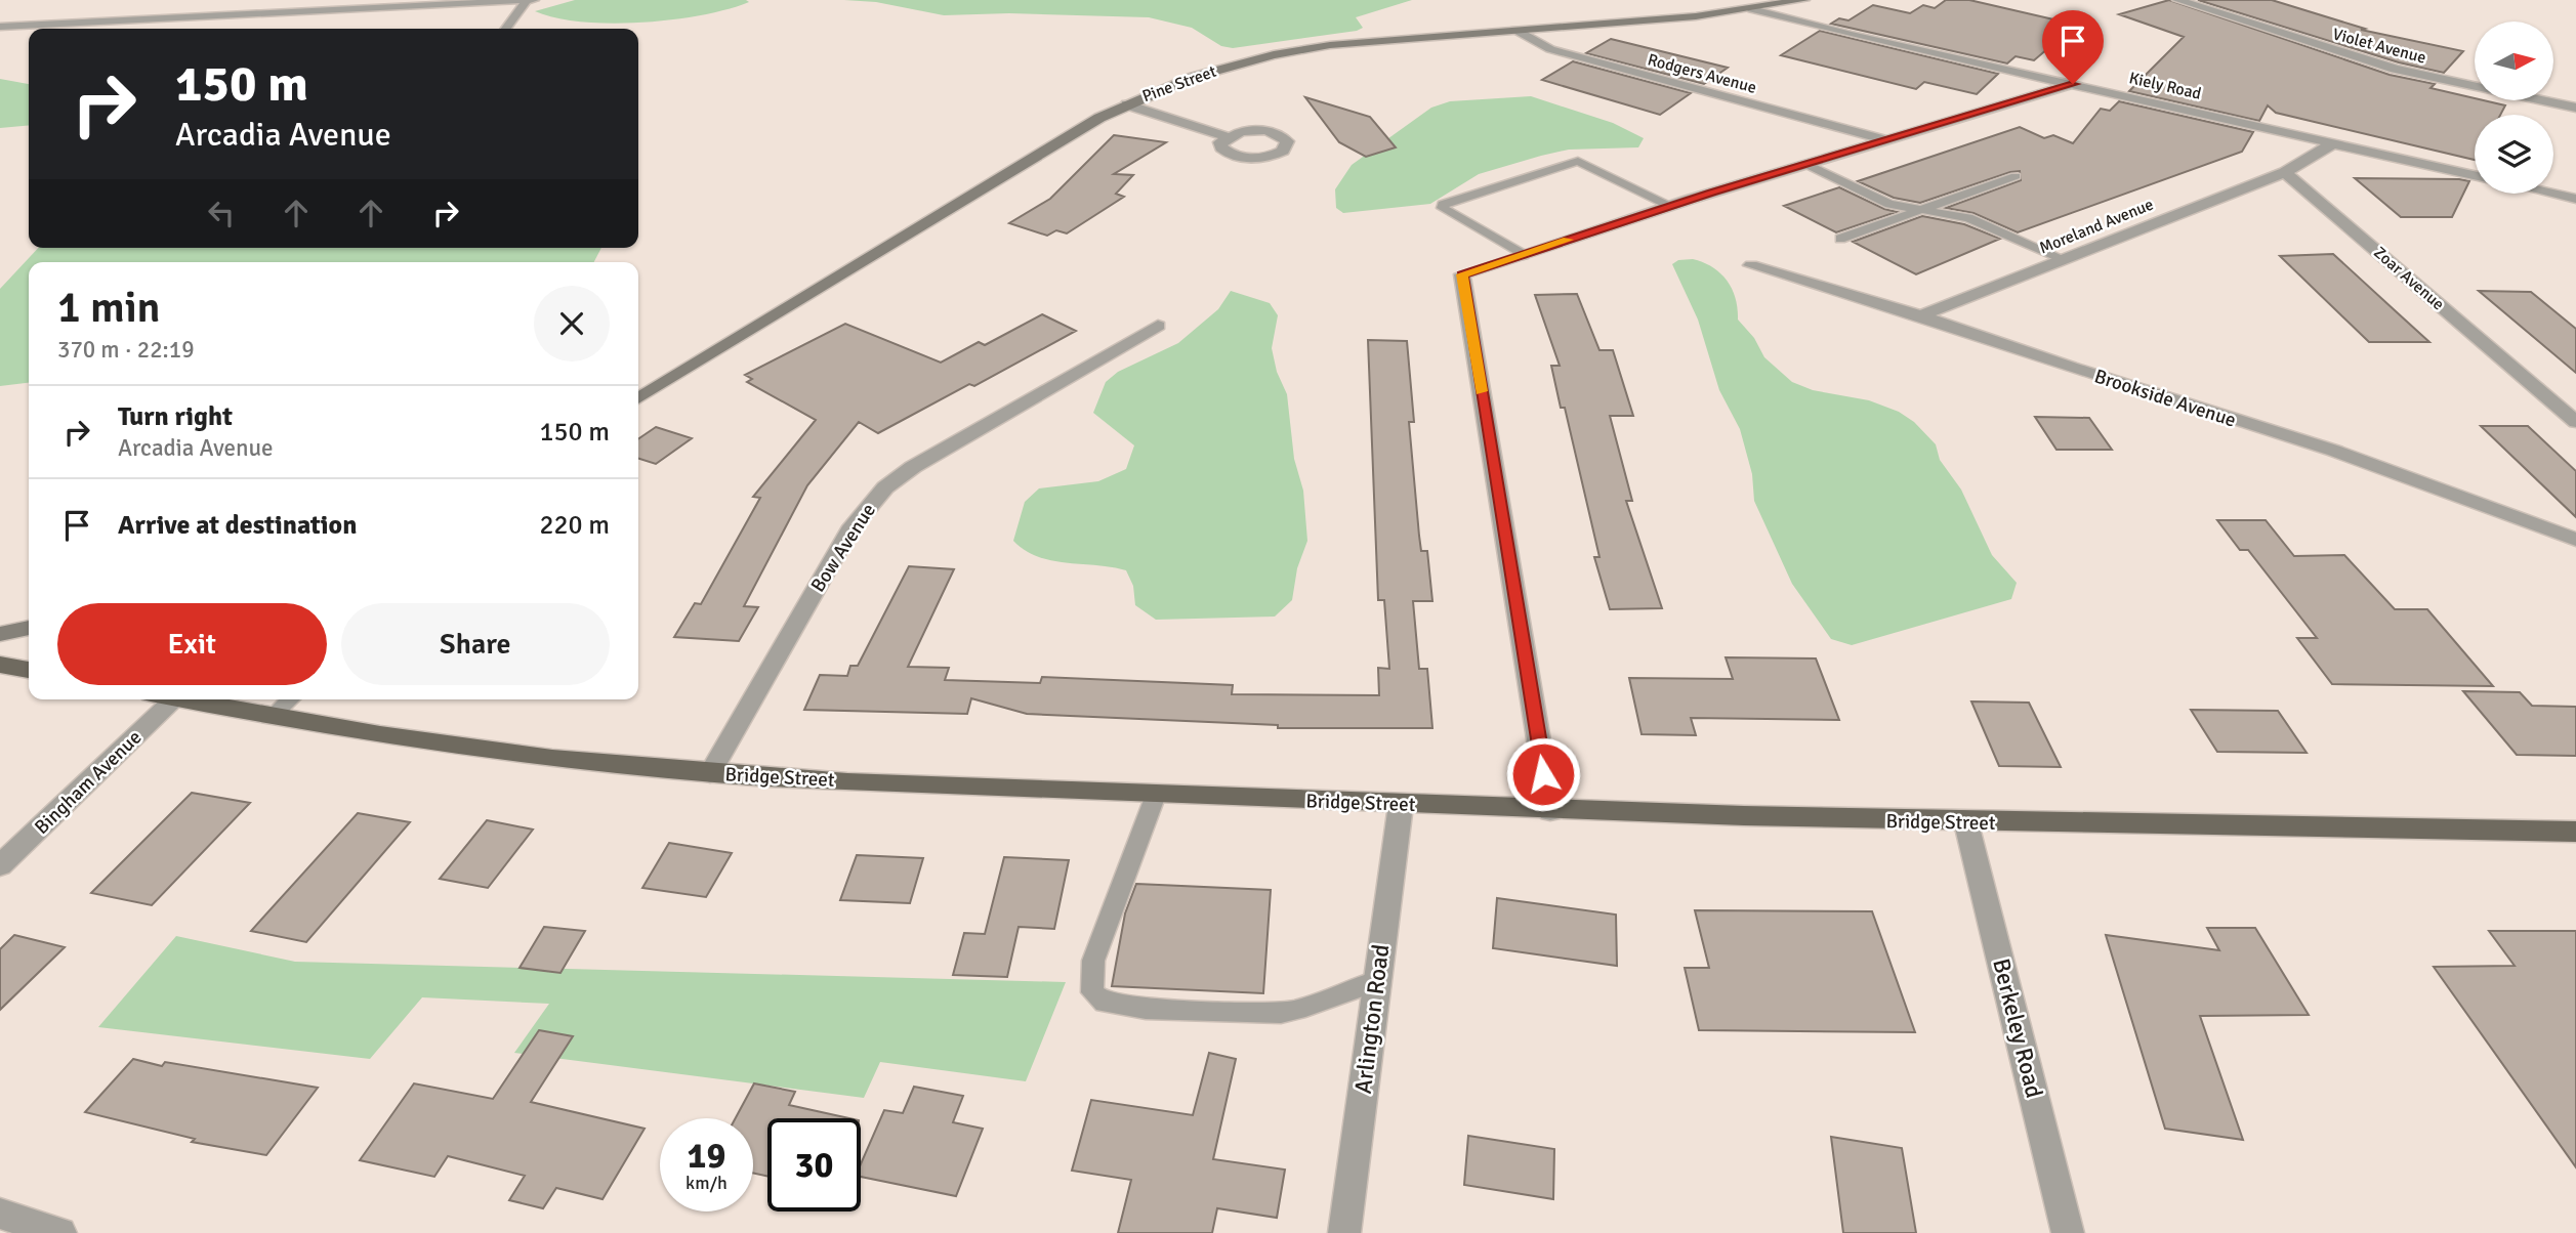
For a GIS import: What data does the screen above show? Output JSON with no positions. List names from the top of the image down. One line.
{"streets":{"main road":["Bridge Street"],"street":["Violet Avenue","Rodgers Avenue","Pine Street","Kiely Road","Moreland Avenue","Zoar Avenue","Brookside Avenue","Bow Avenue","Bingham Avenue","Arlington Road","Berkeley Road"]},"crossings":[["Rodgers Avenue","Pine Street"],["Pine Street","Kiely Road"],["Moreland Avenue","Zoar Avenue"],["Moreland Avenue","Brookside Avenue"],["Bow Avenue","Bridge Street"],["Bridge Street","Arlington Road"],["Bridge Street","Berkeley Road"]],"north":"right","page":{"turn":["150 m","Arcadia Avenue"],"heading":["1 min","370 m · 22:19"],"list":[{"name":"Turn right","note":"Arcadia Avenue","value":"150 m"},{"name":"Arrive at destination","value":"220 m"}],"buttons":["Exit","Share"],"speed":"19 km/h","limit":"30"}}
